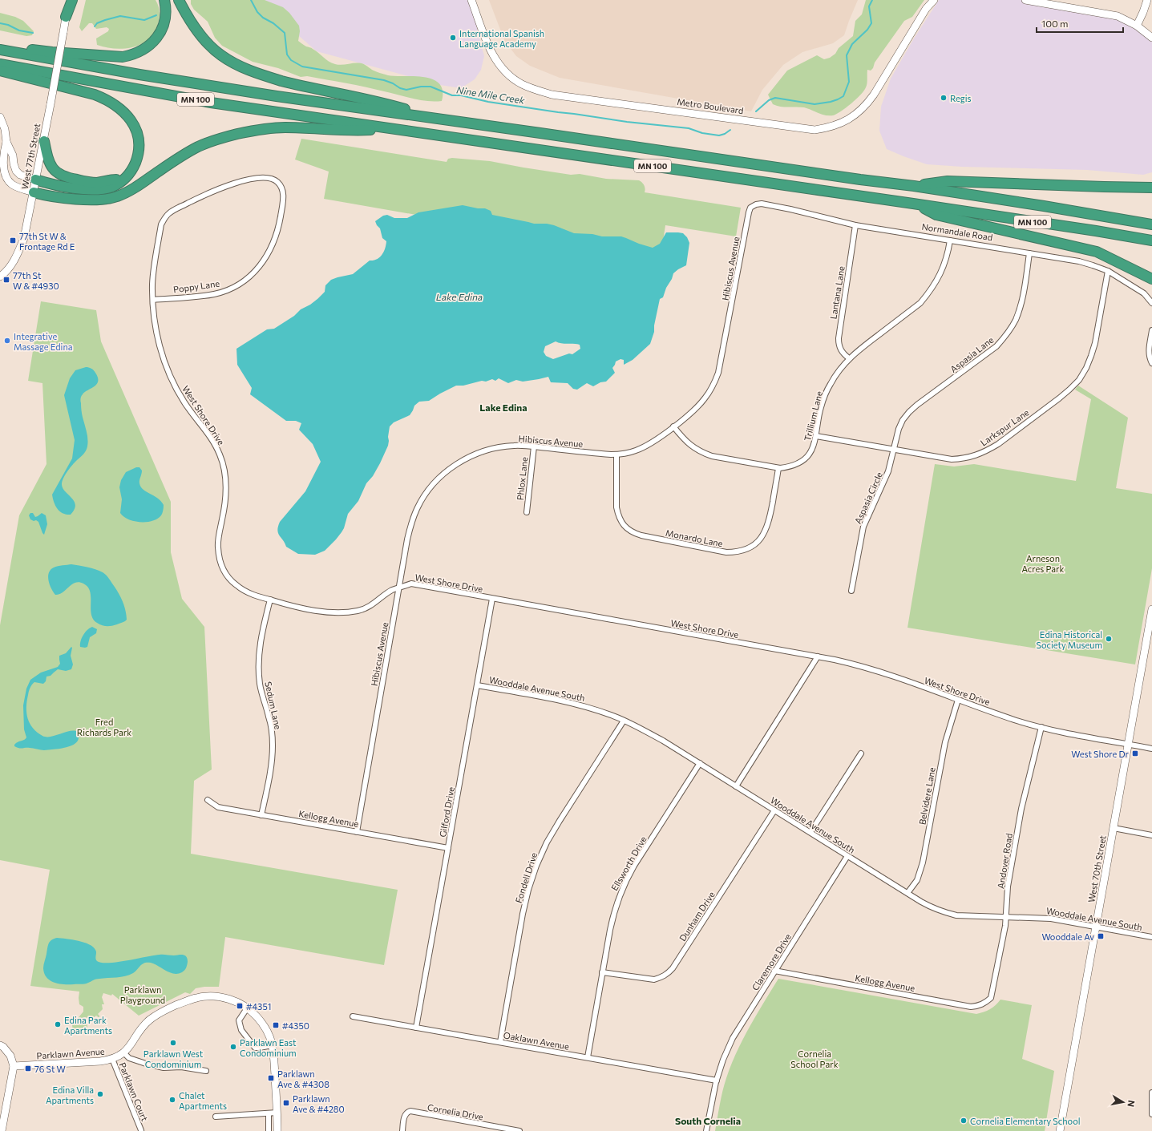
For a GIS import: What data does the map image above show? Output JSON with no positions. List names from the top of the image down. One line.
{"streets":{"highway":["MN 100"],"street":["Metro Boulevard","West 77th Street","Normandale Road","Hibiscus Avenue","Poppy Lane","Lantana Lane","Aspasia Lane","West Shore Drive","Trillium Lane","Larkspur Lane","Phlox Lane","Aspasia Circle","Monardo Lane","Wooddale Avenue South","Sedum Lane","Belvidere Lane","Gilford Drive","Kellogg Avenue","Andover Road","Ellsworth Drive","West 70th Street","Fondell Drive","Dunham Drive","Claremore Drive","Oaklawn Avenue","Parklawn Avenue","Parklawn Court","Cornelia Drive"]},"crossings":[["Normandale Road","Hibiscus Avenue"],["Normandale Road","Lantana Lane"],["Normandale Road","Aspasia Lane"],["Normandale Road","Trillium Lane"],["Normandale Road","Larkspur Lane"],["Hibiscus Avenue","West Shore Drive"],["Hibiscus Avenue","Trillium Lane"],["Hibiscus Avenue","Phlox Lane"],["Hibiscus Avenue","Monardo Lane"],["Hibiscus Avenue","Kellogg Avenue"],["Poppy Lane","West Shore Drive"],["Lantana Lane","Trillium Lane"],["Aspasia Lane","Larkspur Lane"],["Aspasia Lane","Aspasia Circle"],["West Shore Drive","Sedum Lane"],["West Shore Drive","Belvidere Lane"],["West Shore Drive","Gilford Drive"],["West Shore Drive","Andover Road"],["West Shore Drive","West 70th Street"],["Trillium Lane","Larkspur Lane"],["Trillium Lane","Monardo Lane"],["Larkspur Lane","Aspasia Circle"],["Wooddale Avenue South","Belvidere Lane"],["Wooddale Avenue South","Gilford Drive"],["Wooddale Avenue South","Andover Road"],["Wooddale Avenue South","Ellsworth Drive"],["Wooddale Avenue South","West 70th Street"],["Wooddale Avenue South","Fondell Drive"],["Wooddale Avenue South","Dunham Drive"],["Wooddale Avenue South","Claremore Drive"],["Sedum Lane","Kellogg Avenue"],["Gilford Drive","Kellogg Avenue"],["Gilford Drive","Oaklawn Avenue"],["Kellogg Avenue","Andover Road"],["Kellogg Avenue","Claremore Drive"],["Ellsworth Drive","Dunham Drive"],["Ellsworth Drive","Oaklawn Avenue"],["Fondell Drive","Oaklawn Avenue"],["Claremore Drive","Oaklawn Avenue"],["Parklawn Avenue","Parklawn Court"]],"districts":["Lake Edina","South Cornelia"],"water":["Nine Mile Creek","Lake Edina"],"parks":["Arneson Acres Park","Fred Richards Park","Parklawn Playground","Cornelia School Park"],"places":{"other":["International Spanish Language Academy","Regis","Integrative Massage Edina","Edina Historical Society Museum","Edina Park Apartments","Parklawn West Condominium","Parklawn East Condominium","Edina Villa Apartments","Chalet Apartments","Cornelia Elementary School"],"transit":["77th St W & Frontage Rd E","77th St W & #4930","West Shore Dr","Wooddale Av","#4351","#4350","76 St W","Parklawn Ave & #4308","Parklawn Ave & #4280"]},"scale_bar":"100 m","north":"right"}
